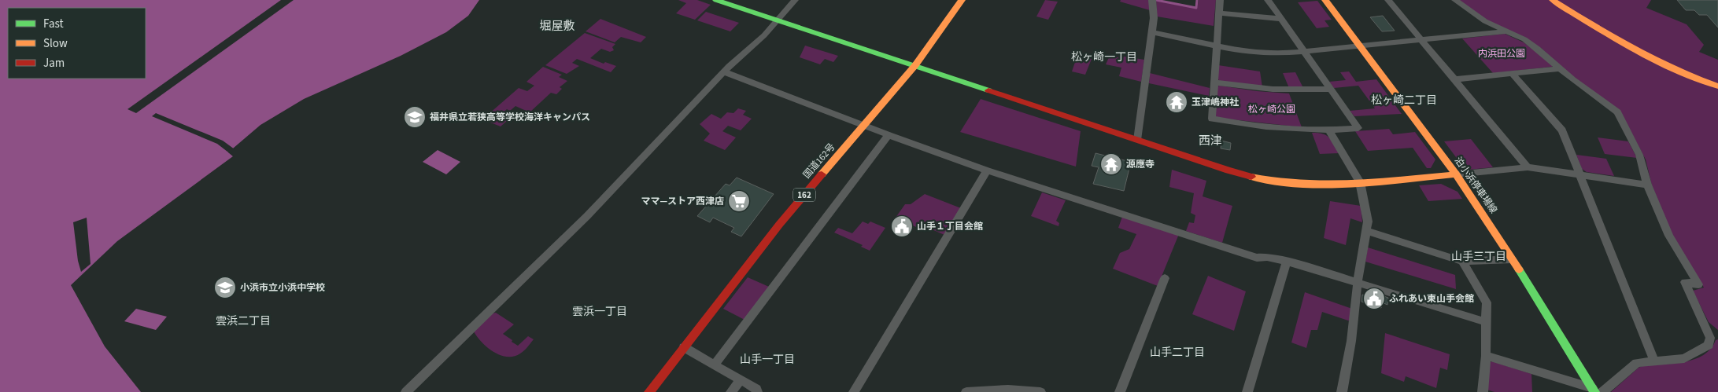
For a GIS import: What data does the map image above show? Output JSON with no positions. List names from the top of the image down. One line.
{"streets":{"main road":["国道162号","泊小浜停車場線","162"]},"districts":["堀屋敷","松ヶ崎一丁目","松ヶ崎二丁目","西津","山手三丁目","雲浜一丁目","雲浜二丁目","山手二丁目","山手一丁目"],"parks":["内浜田公園","松ヶ崎公園"],"places":{"temple":["玉津嶋神社","源應寺"],"school or university":["福井県立若狭高等学校海洋キャンパス","小浜市立小浜中学校"],"supermarket":["ママ―ストア西津店"],"public building":["山手１丁目会館","ふれあい東山手会館"]},"legend":["Fast","Slow","Jam"]}
